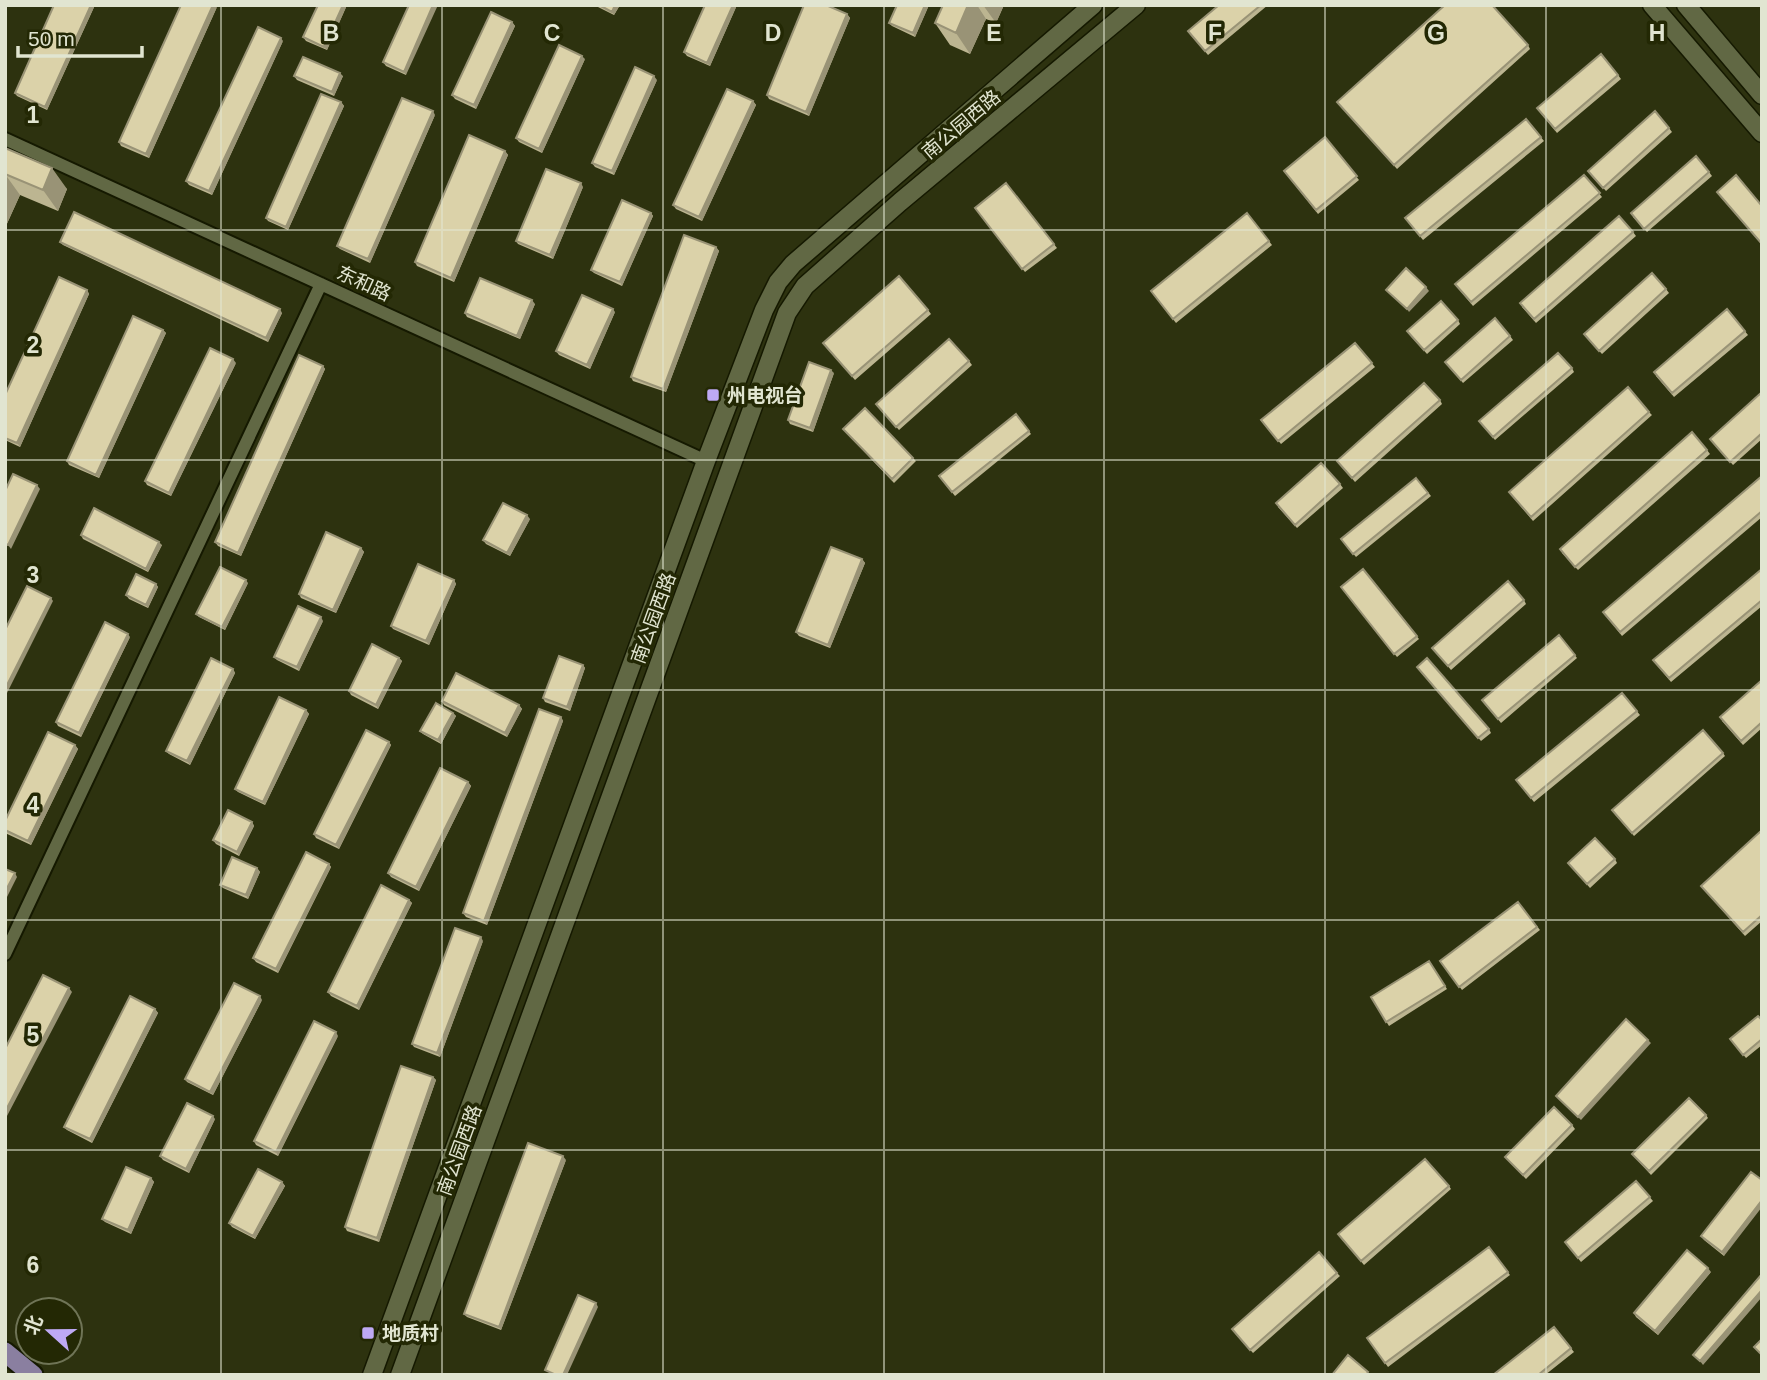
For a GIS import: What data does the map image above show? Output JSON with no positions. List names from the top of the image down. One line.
{"streets":{"main road":["南公园西路"],"street":["东和路"]},"crossings":[["南公园西路","东和路"]],"places":{"transit":["州电视台","地质村"]},"scale_bar":"50 m","north":"left","grid":{"columns":["B","C","D","E","F","G","H"],"rows":["1","2","3","4","5","6"]}}
